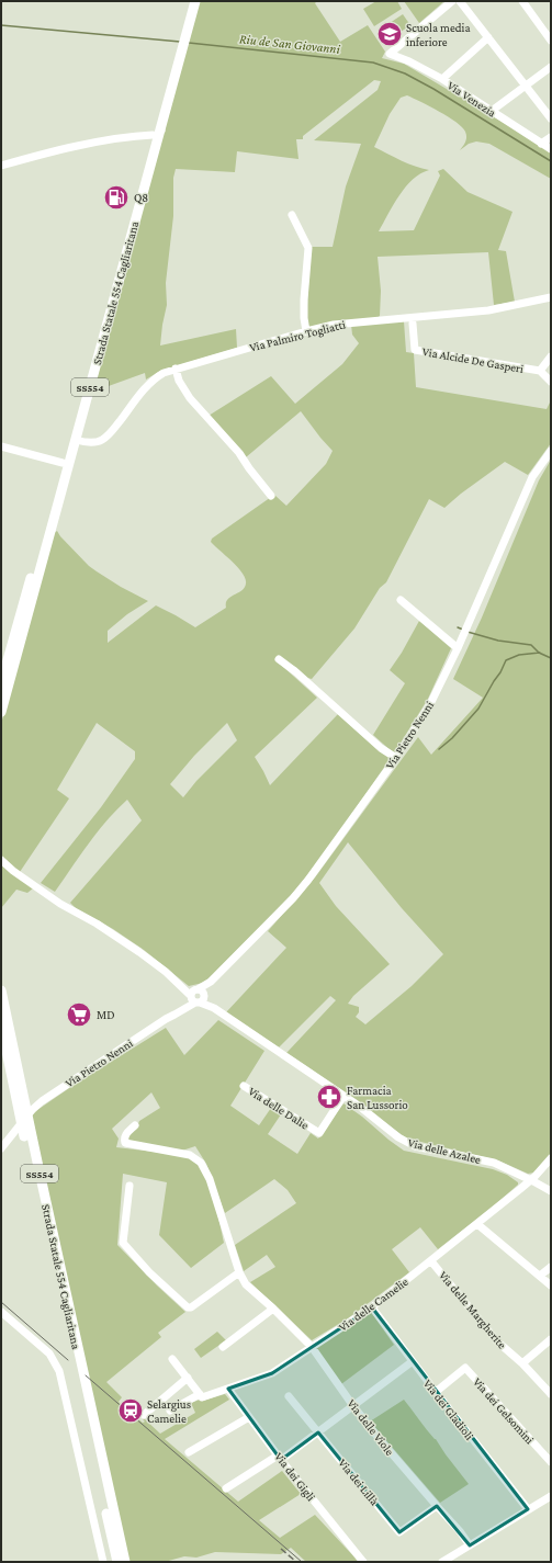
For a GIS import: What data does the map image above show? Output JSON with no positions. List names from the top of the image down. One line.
{"streets":{"main road":["Strada Statale 554 Cagliaritana","SS554"],"street":["Via Venezia","Via Palmiro Togliatti","Via Alcide De Gasperi","Via Pietro Nenni","Via delle Dalie","Via delle Azalee","Via delle Camelie","Via delle Margherite","Via dei Gladioli","Via dei Gelsomini","Via delle Viole","Via dei Gigli","Via dei Lillà"]},"crossings":[["Strada Statale 554 Cagliaritana","Via Palmiro Togliatti"],["Strada Statale 554 Cagliaritana","Via Pietro Nenni"],["Via Pietro Nenni","Via delle Azalee"],["Via delle Dalie","Via delle Azalee"],["Via delle Azalee","Via delle Camelie"],["Via delle Camelie","Via delle Margherite"],["Via delle Camelie","Via dei Gladioli"],["Via delle Camelie","Via delle Viole"],["Via delle Camelie","Via dei Gigli"],["Via dei Gladioli","Via dei Gelsomini"],["Via delle Viole","Via dei Lillà"]],"water":["Riu de San Giovanni"],"places":{"school or university":["Scuola media inferiore"],"fuel station":["Q8"],"supermarket":["MD"],"pharmacy":["Farmacia San Lussorio"],"station":["Selargius Camelie"]}}
